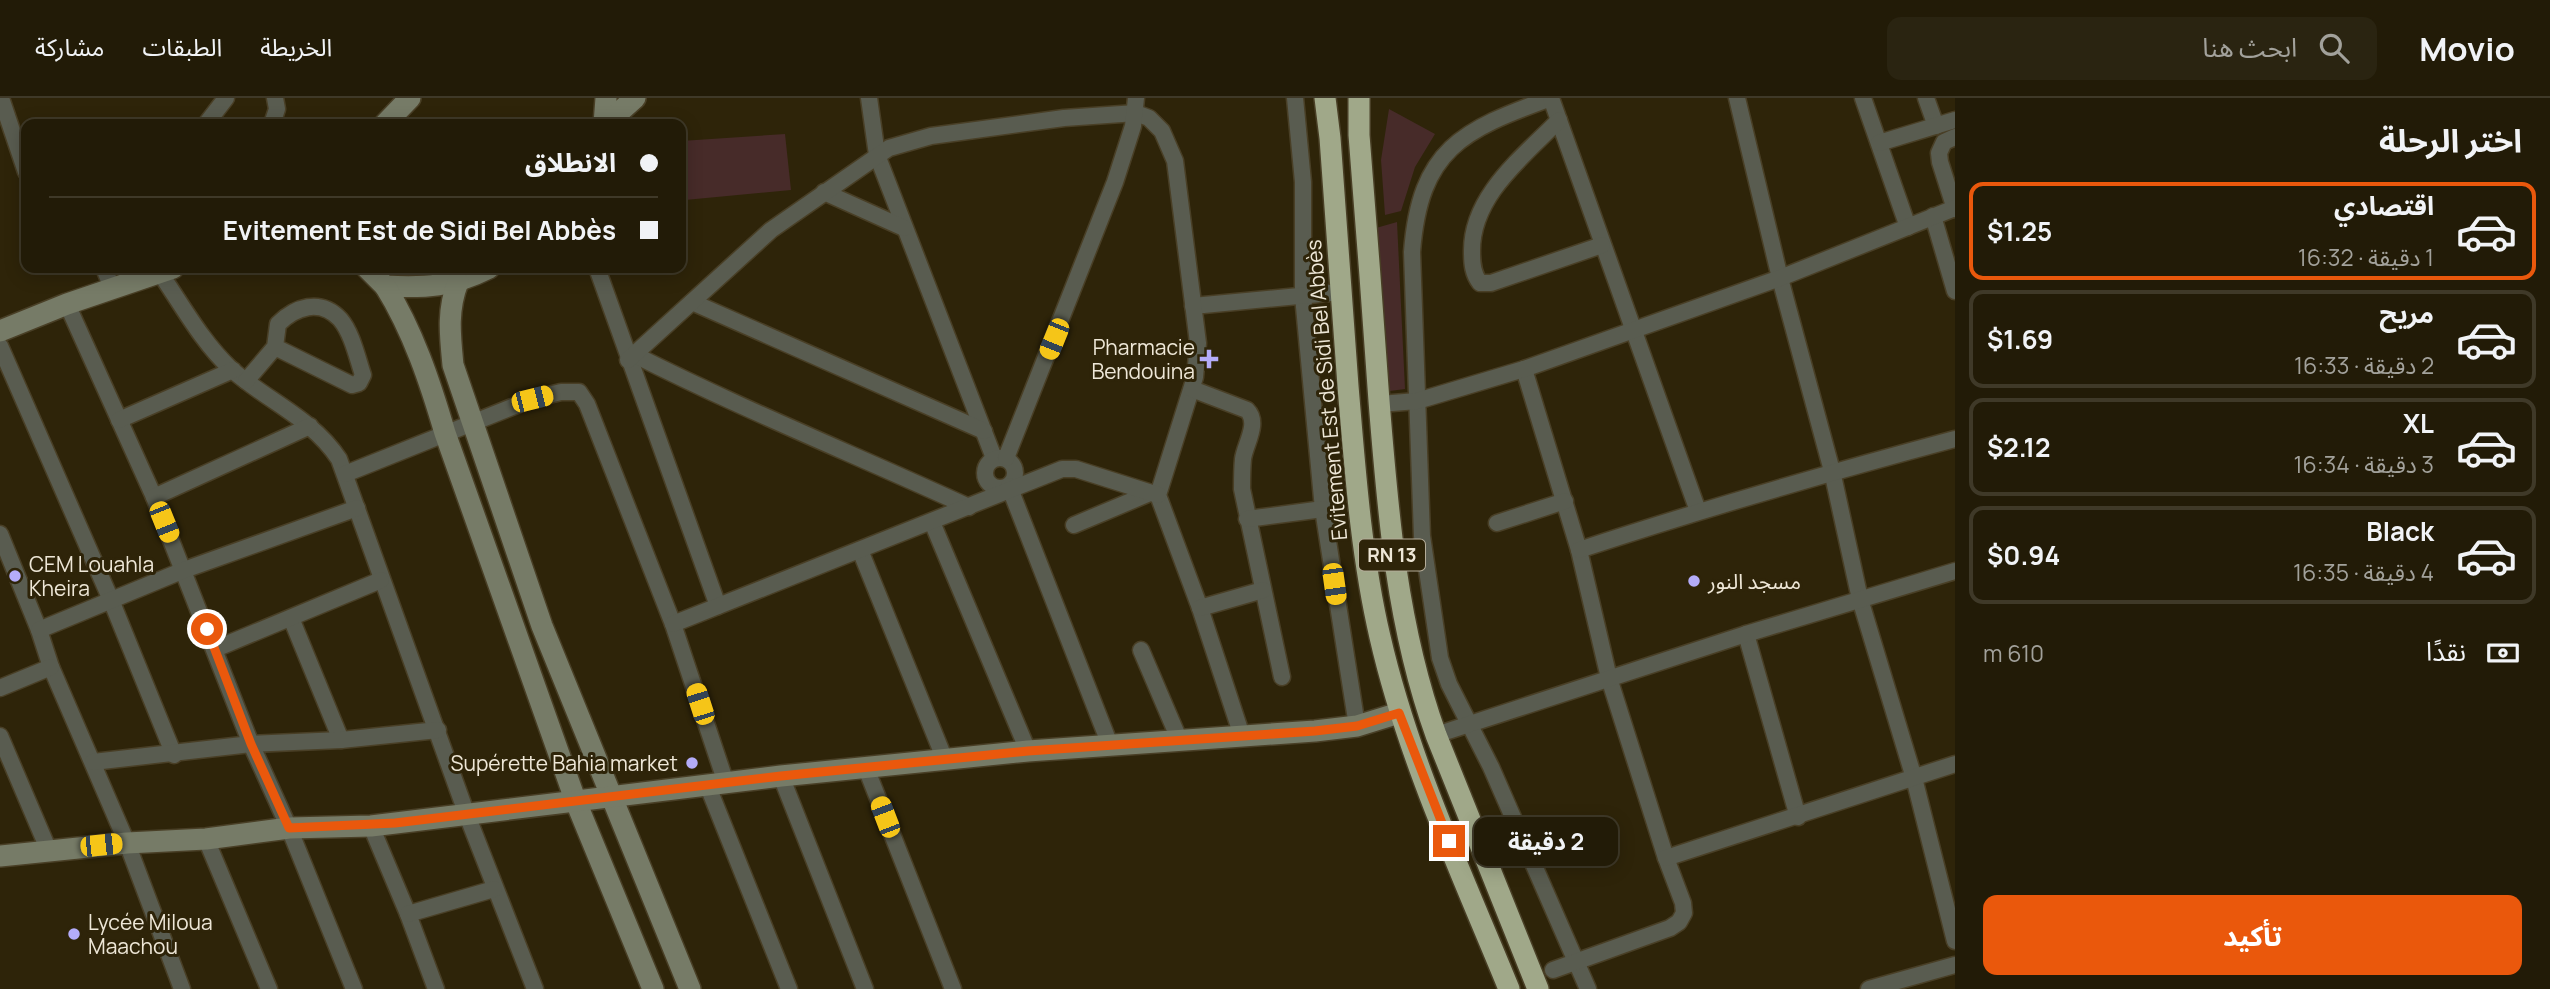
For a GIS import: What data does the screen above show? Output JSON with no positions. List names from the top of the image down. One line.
{"streets":{"highway":["Evitement Est de Sidi Bel Abbès","RN 13"]},"places":{"health":["Pharmacie Bendouina"],"other":["CEM Louahla Kheira","مسجد النور","Supérette Bahia market","Lycée Miloua Maachou"]},"page":{"header":"Movio","search":"ابحث هنا","nav":["الخريطة","الطبقات","مشاركة"],"heading":"اختر الرحلة","banner":["الانطلاق","Evitement Est de Sidi Bel Abbès"],"list":[{"name":"اقتصادي","note":"1 دقيقة · 16:32","value":"$1.25"},{"name":"مريح","note":"2 دقيقة · 16:33","value":"$1.69"},{"name":"XL","note":"3 دقيقة · 16:34","value":"$2.12"},{"name":"Black","note":"4 دقيقة · 16:35","value":"$0.94"}],"pay":["نقدًا","610 m"],"bubble":"2 دقيقة","buttons":"تأكيد"}}
